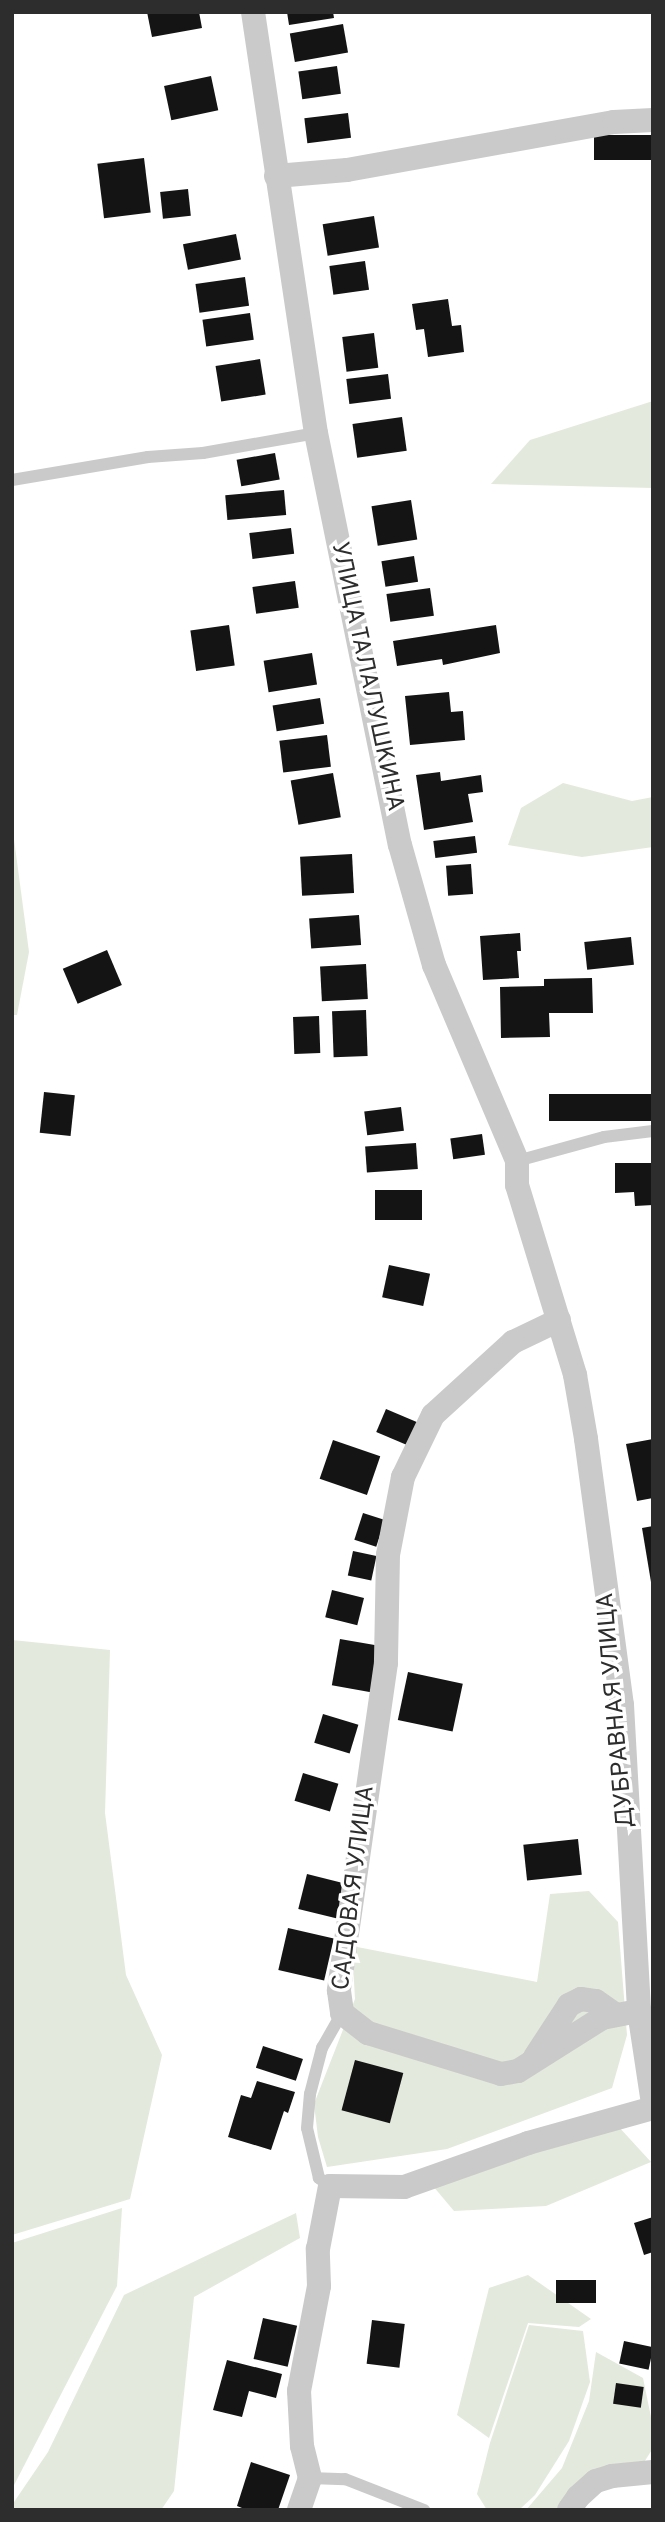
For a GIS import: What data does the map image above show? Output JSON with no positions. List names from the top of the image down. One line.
{"streets":{"street":["УЛИЦА ТАЛАЛУШКИНА","ДУБРАВНАЯ УЛИЦА","САДОВАЯ УЛИЦА"]},"crossings":[["УЛИЦА ТАЛАЛУШКИНА","ДУБРАВНАЯ УЛИЦА"],["УЛИЦА ТАЛАЛУШКИНА","САДОВАЯ УЛИЦА"],["ДУБРАВНАЯ УЛИЦА","САДОВАЯ УЛИЦА"]]}
